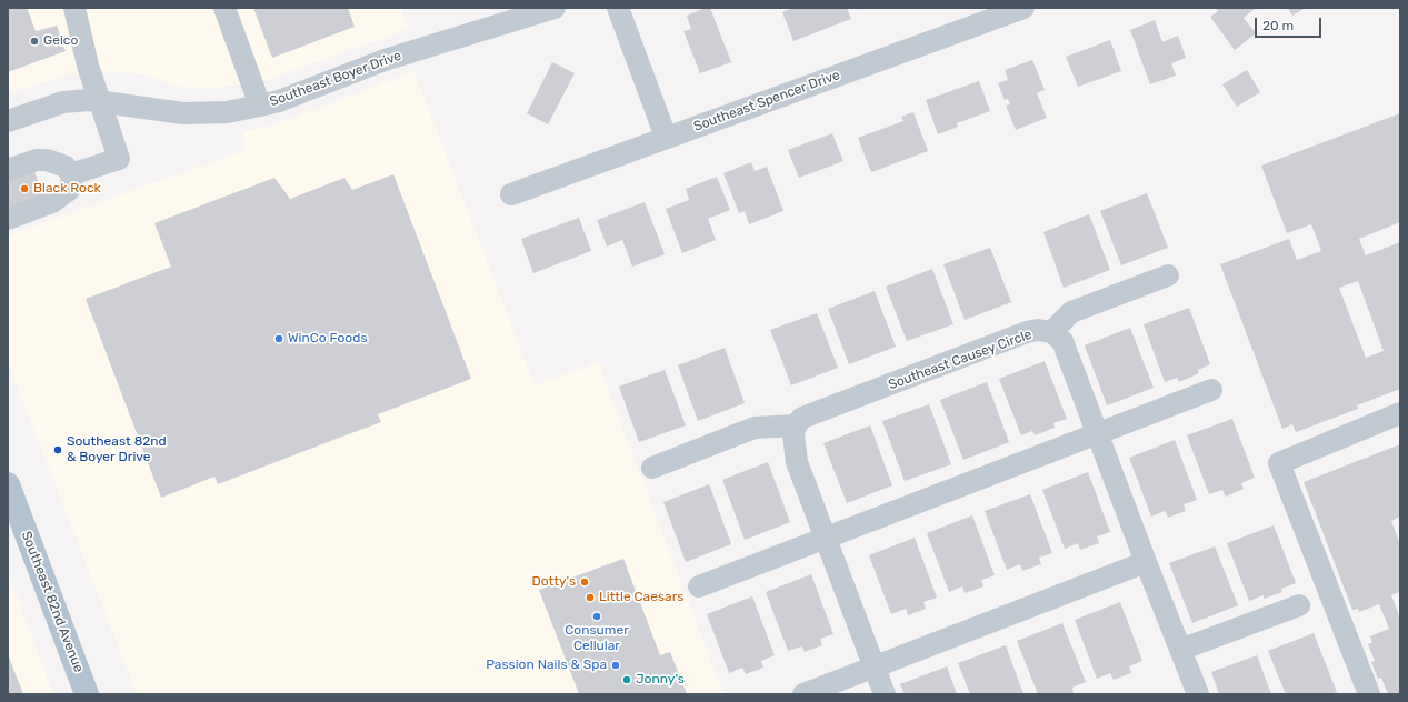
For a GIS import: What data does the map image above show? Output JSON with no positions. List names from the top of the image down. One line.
{"streets":{"main road":["Southeast 82nd Avenue"],"street":["Southeast Boyer Drive","Southeast Spencer Drive","Southeast Causey Circle"]},"places":["Geico","Black Rock","WinCo Foods","Southeast 82nd & Boyer Drive","Dotty's","Little Caesars","Consumer Cellular","Passion Nails & Spa","Jonny's"],"scale_bar":"20 m"}
